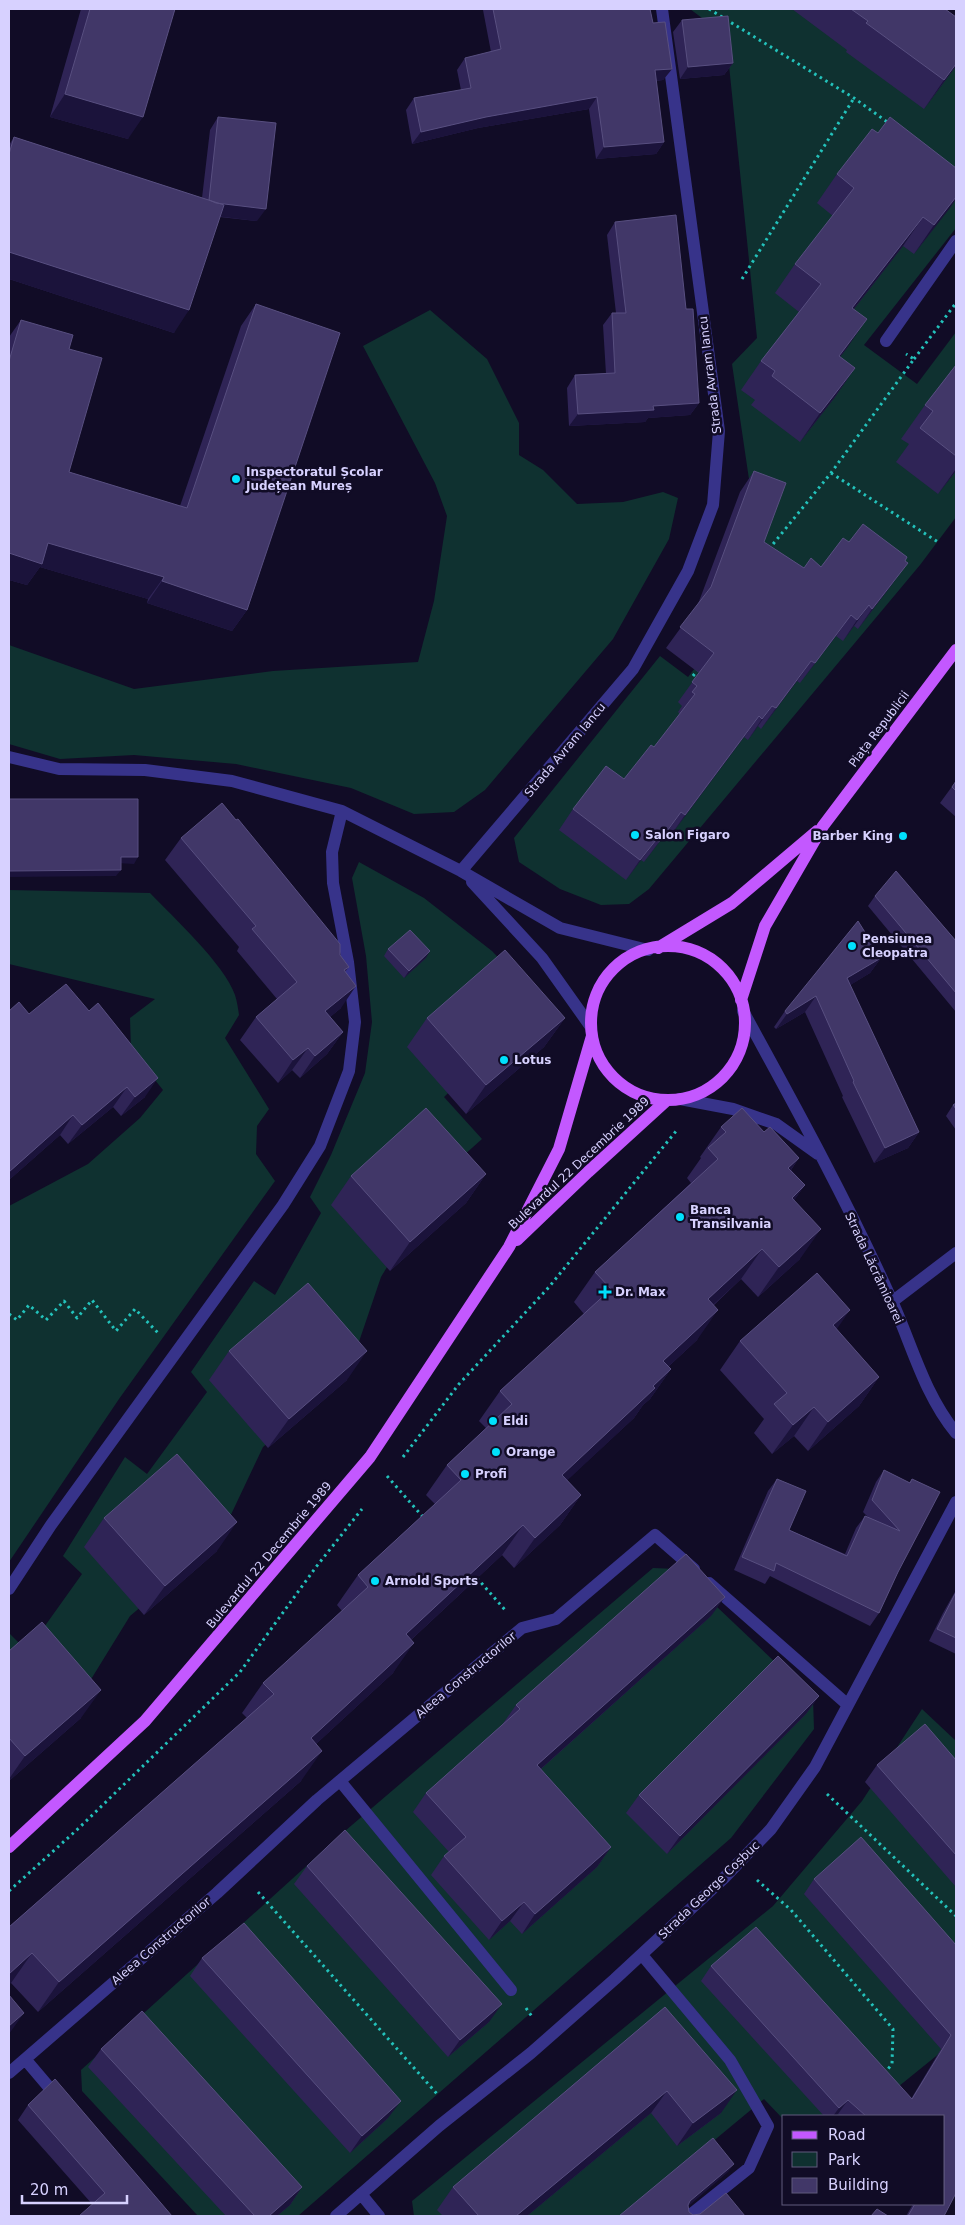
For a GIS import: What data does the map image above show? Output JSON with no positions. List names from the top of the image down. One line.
{"streets":{"main road":["Piața Republicii","Bulevardul 22 Decembrie 1989"],"street":["Strada Avram Iancu","Strada Lăcrămioarei","Aleea Constructorilor","Strada George Coșbuc"]},"crossings":[["Piața Republicii","Bulevardul 22 Decembrie 1989"],["Piața Republicii","Strada Lăcrămioarei"],["Bulevardul 22 Decembrie 1989","Strada Lăcrămioarei"],["Aleea Constructorilor","Strada George Coșbuc"]],"places":{"other":["Inspectoratul Școlar Județean Mureș","Salon Figaro","Barber King","Pensiunea Cleopatra","Lotus","Banca Transilvania","Eldi","Orange","Profi","Arnold Sports"],"health":["Dr. Max"]},"legend":["Road","Park","Building"],"scale_bar":"20 m"}
